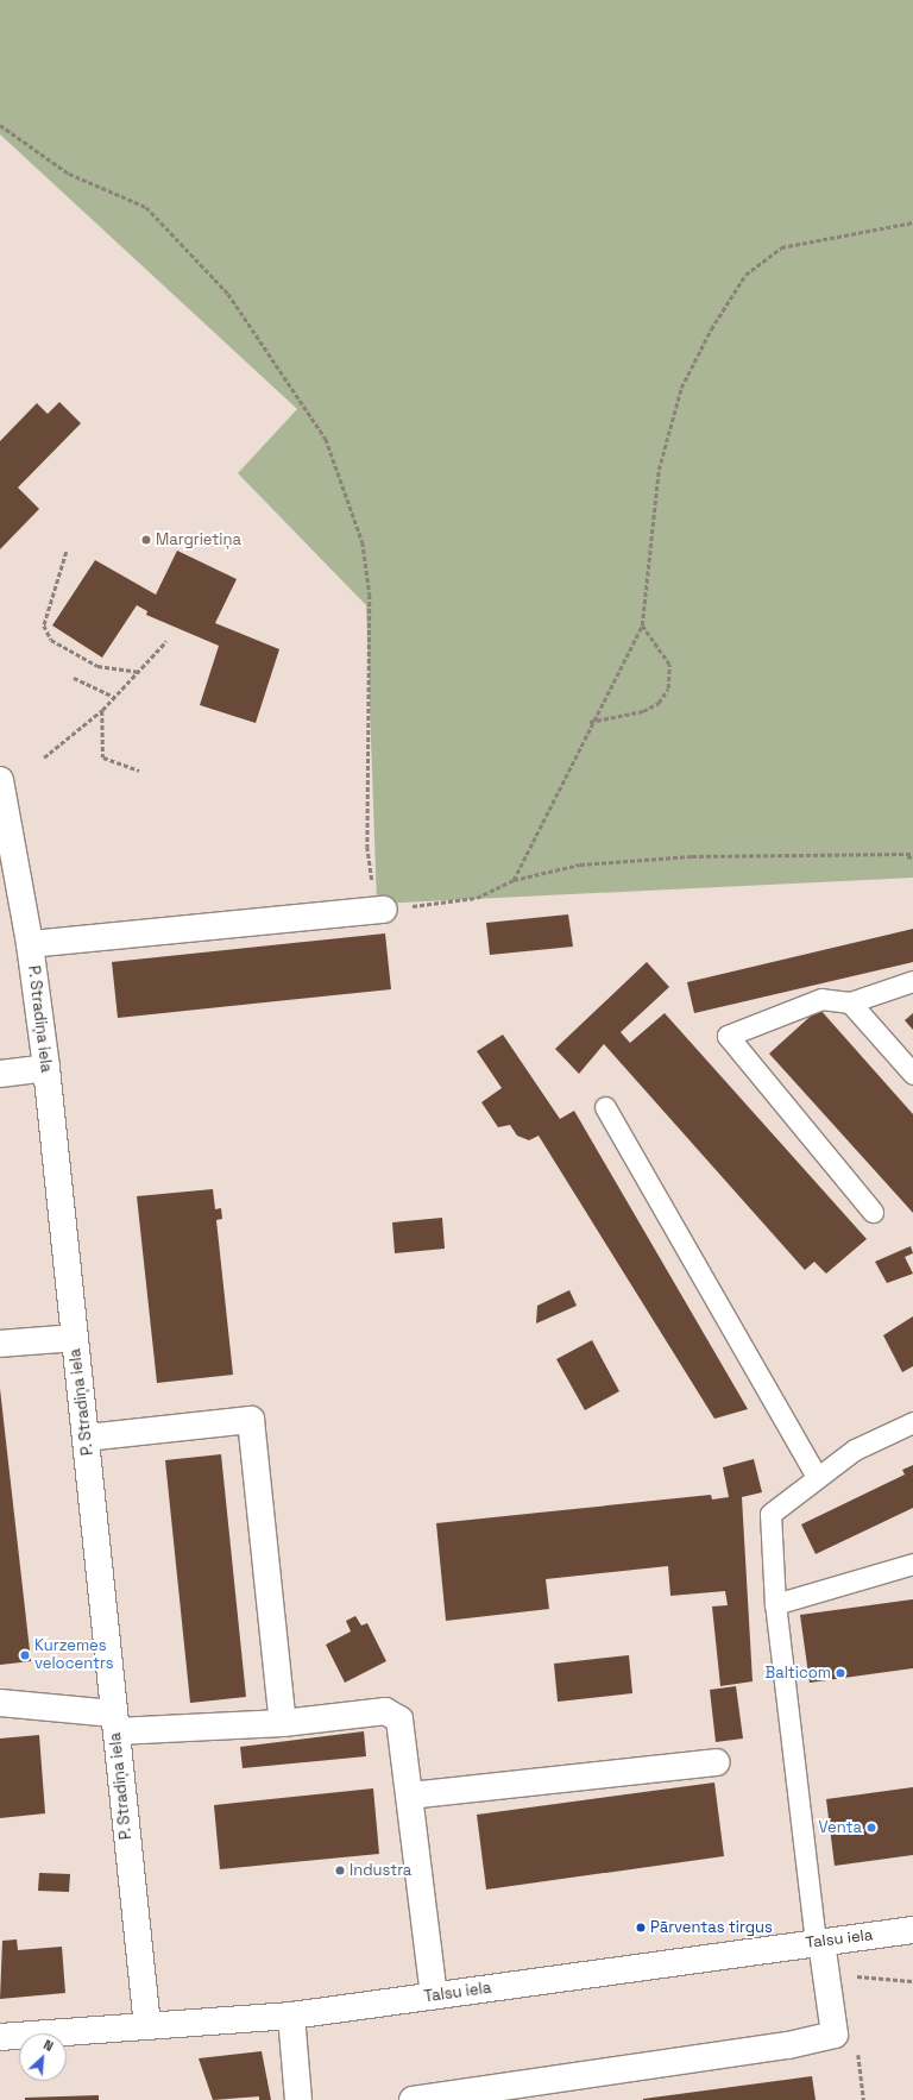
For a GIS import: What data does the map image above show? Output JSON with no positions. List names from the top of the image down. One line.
{"streets":{"street":["P. Stradiņa iela","Talsu iela"]},"crossings":[["P. Stradiņa iela","Talsu iela"]],"places":["Margrietiņa","Kurzemes velocentrs","Balticom","Venta","Industra","Pārventas tirgus"],"north":"top right"}
